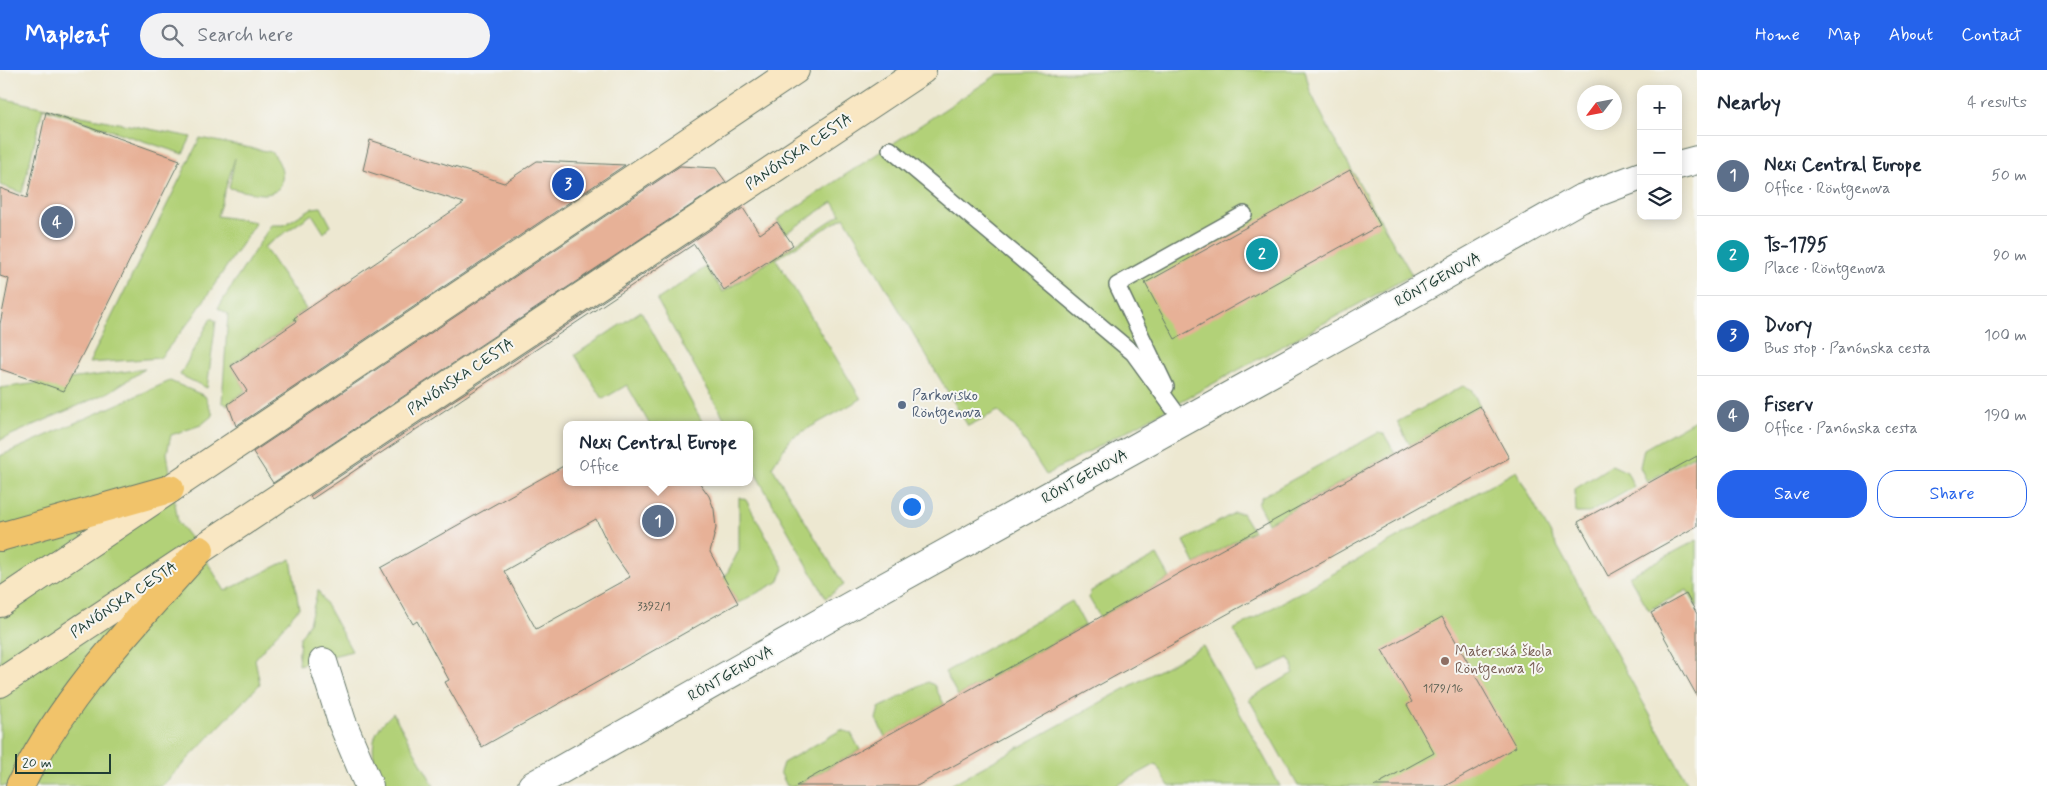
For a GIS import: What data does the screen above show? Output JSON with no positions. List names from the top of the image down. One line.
{"streets":{"main road":["PANÓNSKA CESTA"],"street":["RÖNTGENOVA"]},"places":["Parkovisko Röntgenova","Materská škola Röntgenova 16"],"house_numbers":["3392/1","1179/16"],"scale_bar":"20 m","north":"bottom left","page":{"header":"Mapleaf","search":"Search here","nav":["Home","Map","About","Contact"],"heading":["Nearby","4 results"],"map_buttons":["+","−"],"list":[{"mark":"1","name":"Nexi Central Europe","note":"Office · Röntgenova","value":"50 m"},{"mark":"2","name":"Ts-1795","note":"Place · Röntgenova","value":"90 m"},{"mark":"3","name":"Dvory","note":"Bus stop · Panónska cesta","value":"100 m"},{"mark":"4","name":"Fiserv","note":"Office · Panónska cesta","value":"190 m"}],"pins":["3","4","2","1"],"popup":["Nexi Central Europe","Office"],"buttons":["Save","Share"],"scale":"20 m"}}
